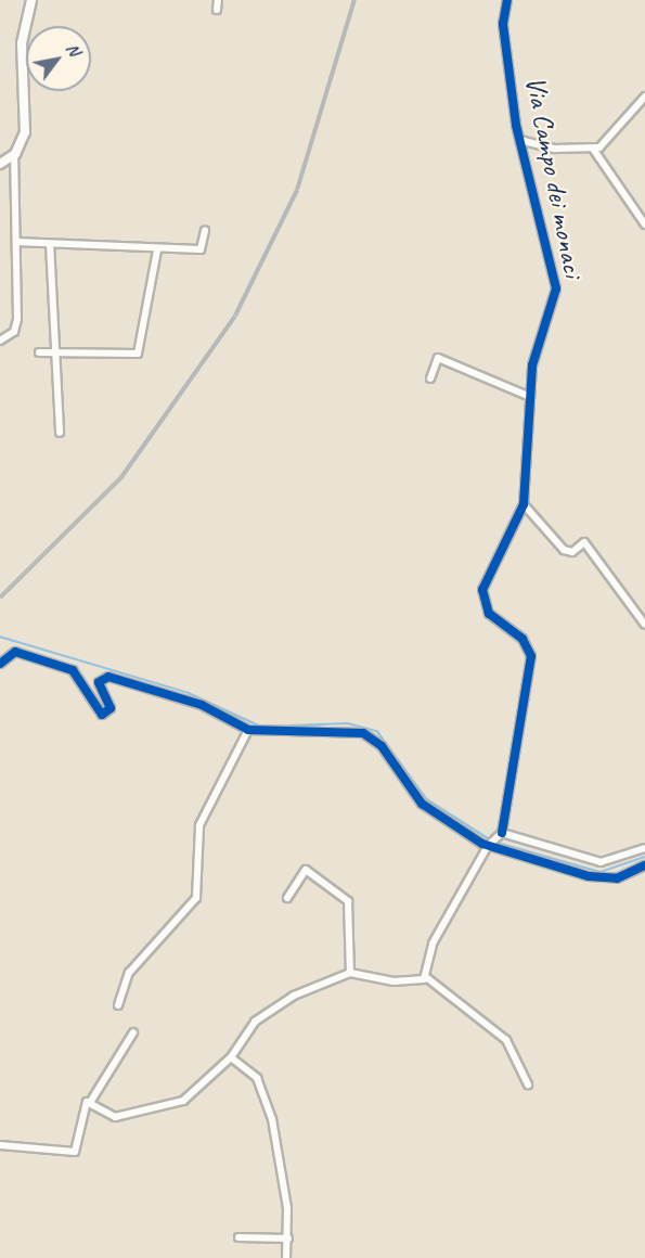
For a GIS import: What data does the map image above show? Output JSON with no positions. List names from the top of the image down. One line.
{"streets":{"street":["Via Campo dei monaci"]},"north":"top right"}
